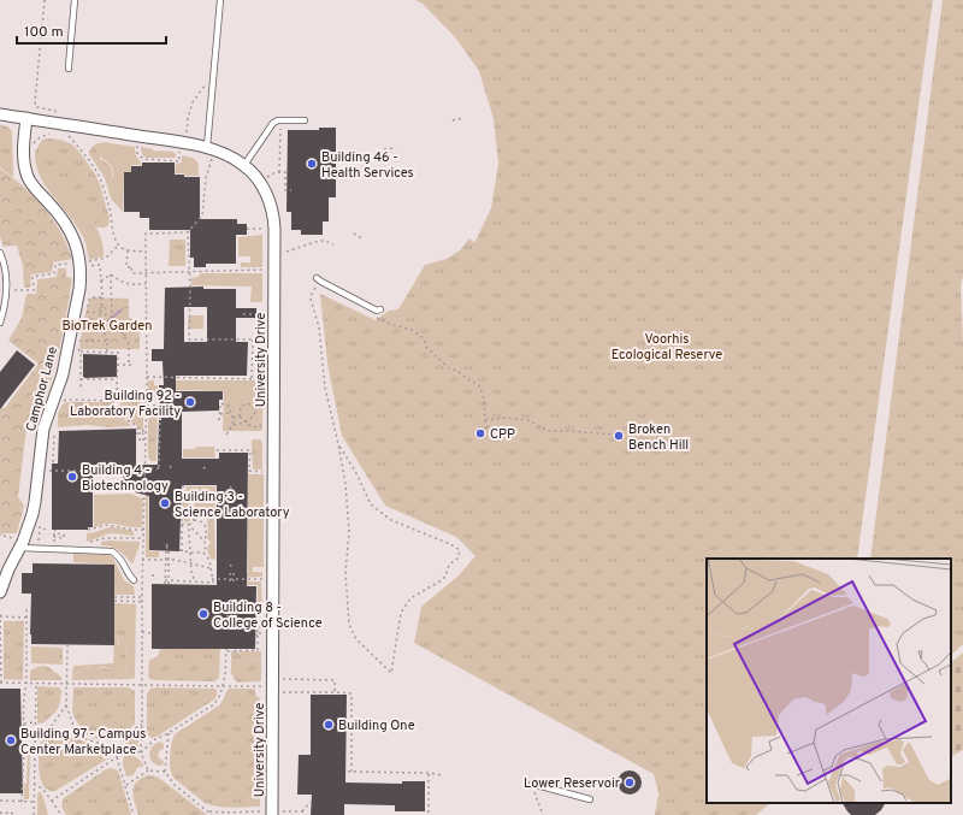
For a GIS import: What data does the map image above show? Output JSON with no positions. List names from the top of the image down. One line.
{"streets":{"street":["University Drive","Camphor Lane"]},"crossings":[["University Drive","Camphor Lane"]],"parks":["BioTrek Garden","Voorhis Ecological Reserve"],"places":["Building 46 - Health Services","Building 92 - Laboratory Facility","CPP","Broken Bench Hill","Building 4 - Biotechnology","Building 3 - Science Laboratory","Building 8 - College of Science","Building One","Building 97 - Campus Center Marketplace","Lower Reservoir"],"scale_bar":"100 m"}
